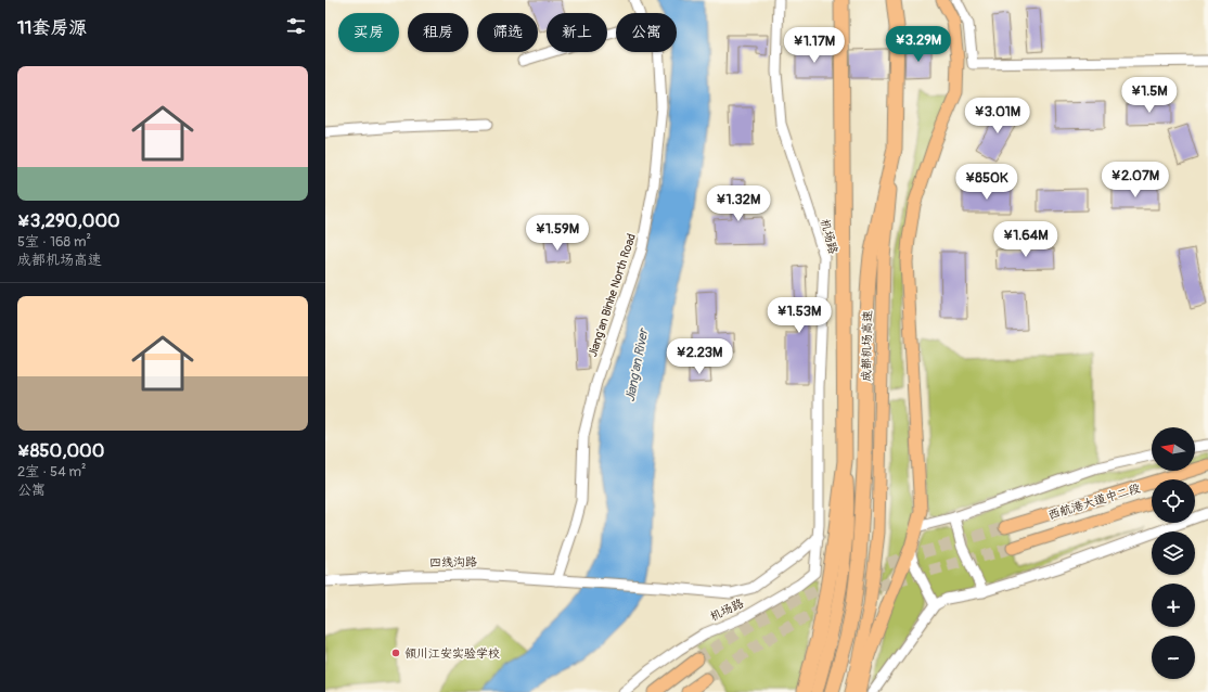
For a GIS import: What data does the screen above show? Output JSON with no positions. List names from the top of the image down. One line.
{"streets":{"highway":["成都机场高速"],"main road":["西航港大道中二段"],"street":["机场路","Jiang'an Binhe North Road","四线沟路"]},"crossings":[["机场路","四线沟路"],["Jiang'an Binhe North Road","四线沟路"]],"water":["Jiang'an River"],"places":["领川江安实验学校"],"north":"left","page":{"heading":"11套房源","chip":["买房","租房","筛选","新上","公寓"],"price":["¥3.29M","¥1.17M","¥1.5M","¥3.01M","¥2.07M","¥850K","¥1.32M","¥1.59M","¥1.64M","¥1.53M","¥2.23M"],"list":[{"name":"¥3,290,000","note":"5室 · 168 m² · 成都机场高速"},{"name":"¥850,000","note":"2室 · 54 m² · 公寓"}],"map_buttons":["+","−"]}}
